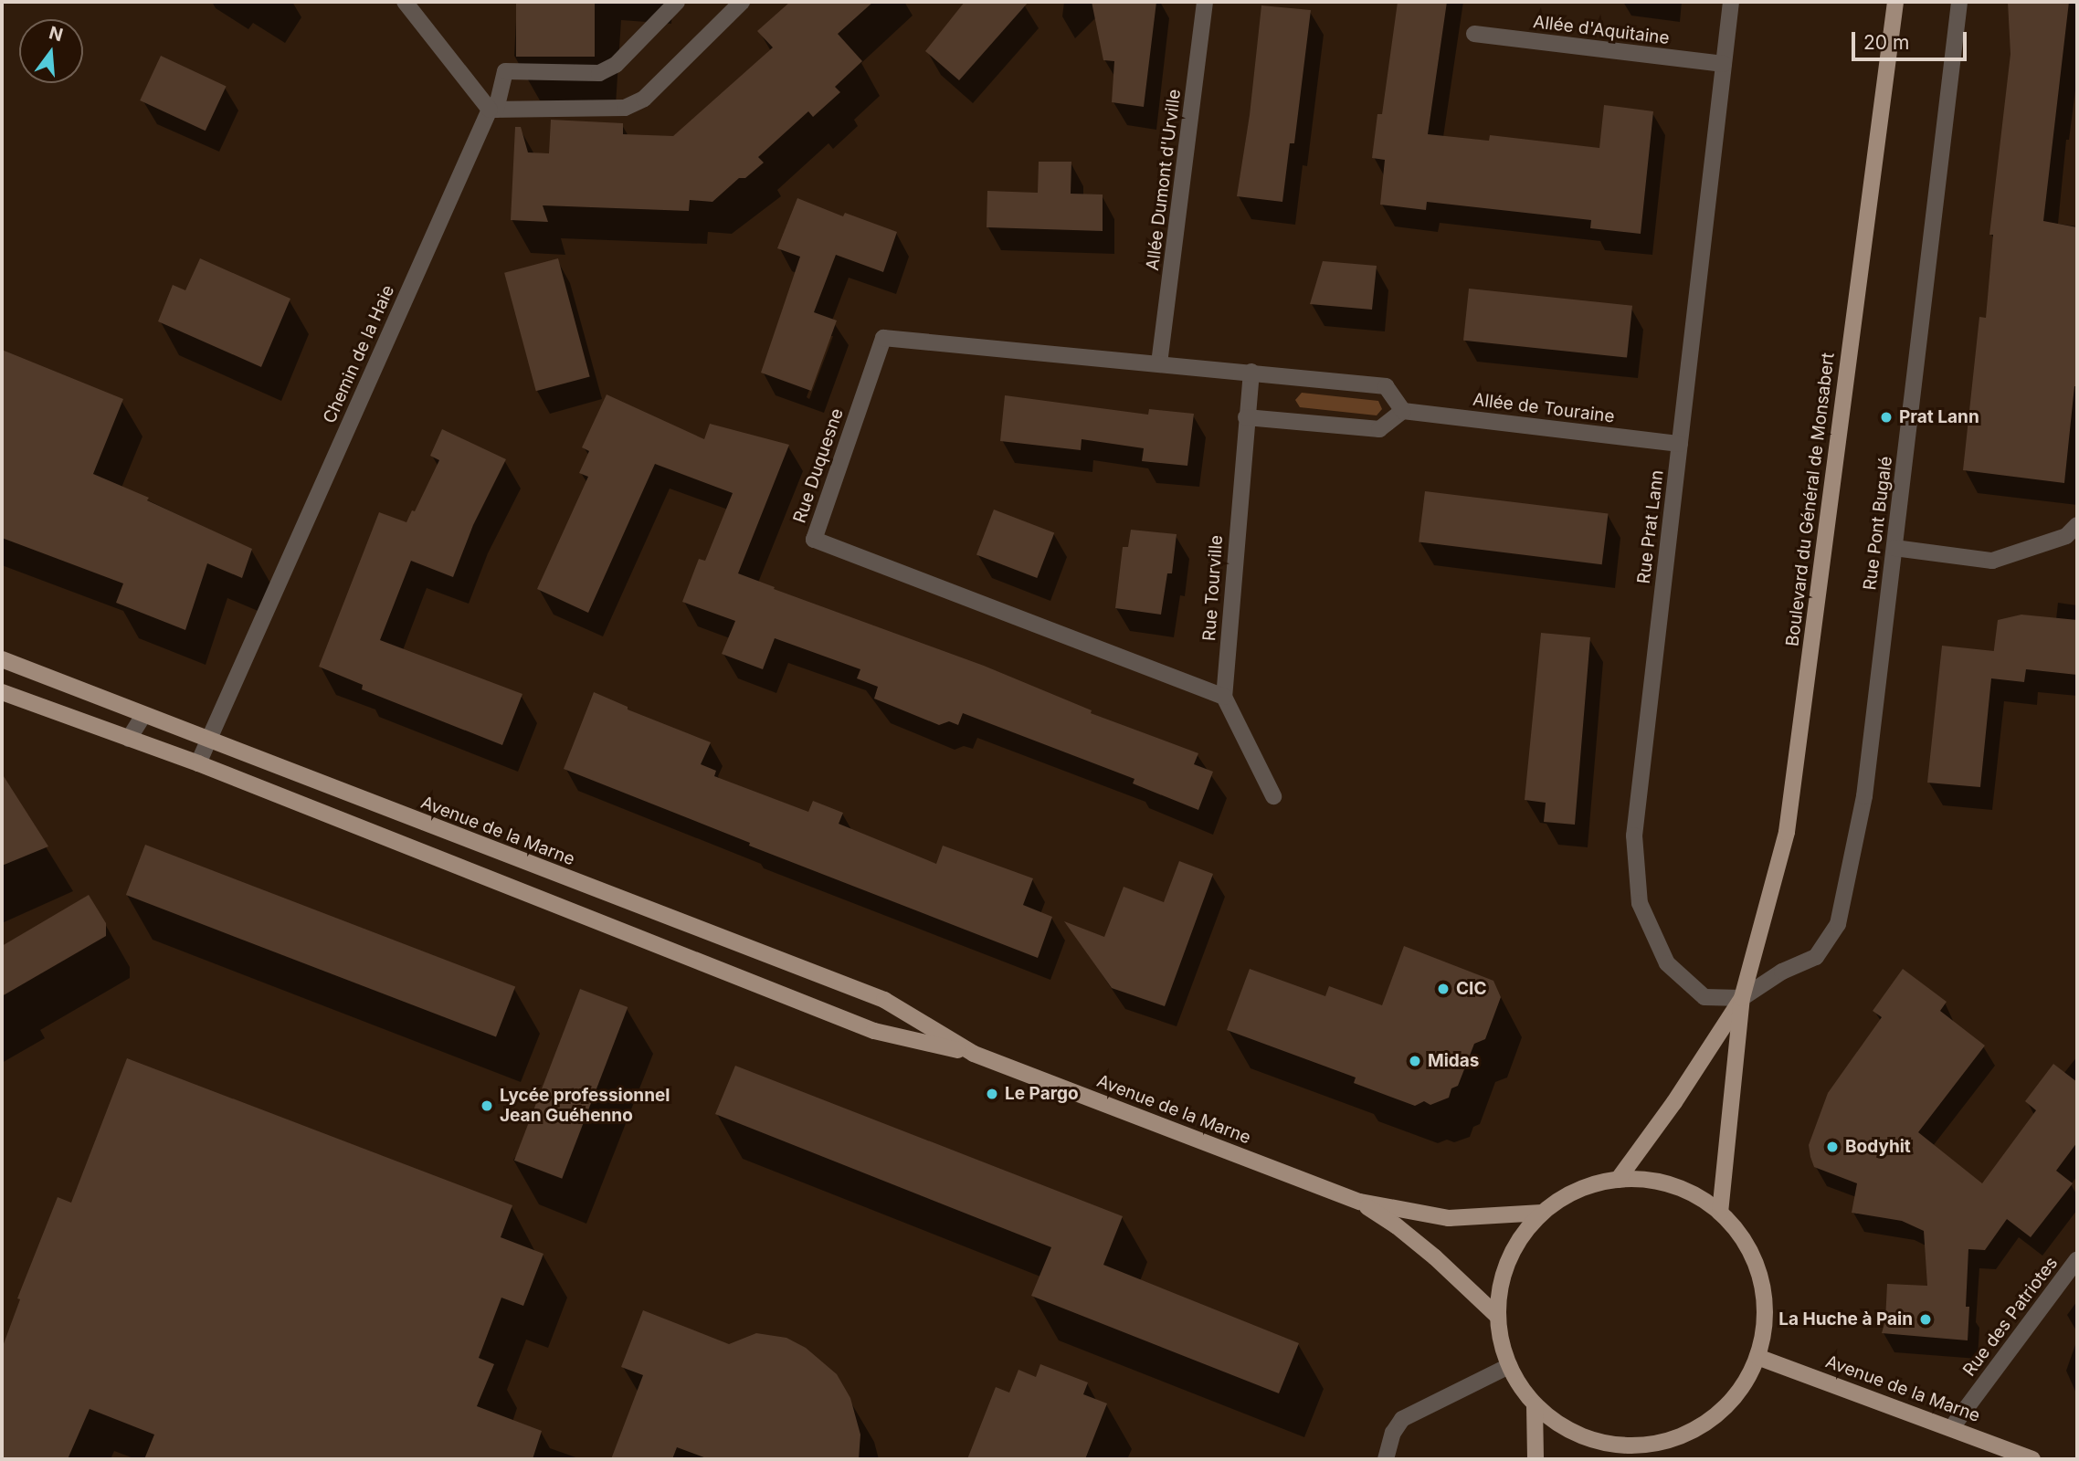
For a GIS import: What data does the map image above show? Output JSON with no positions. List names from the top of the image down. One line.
{"streets":{"main road":["Boulevard du Général de Monsabert","Avenue de la Marne"],"street":["Allée d'Aquitaine","Allée Dumont d'Urville","Chemin de la Haie","Allée de Touraine","Rue Duquesne","Rue Pont Bugalé","Rue Prat Lann","Rue Tourville","Rue des Patriotes"]},"crossings":[["Allée d'Aquitaine","Rue Prat Lann"],["Allée Dumont d'Urville","Rue Duquesne"],["Chemin de la Haie","Avenue de la Marne"],["Allée de Touraine","Rue Prat Lann"],["Rue Duquesne","Rue Tourville"],["Boulevard du Général de Monsabert","Rue Pont Bugalé"],["Boulevard du Général de Monsabert","Rue Prat Lann"],["Rue Pont Bugalé","Rue Prat Lann"],["Avenue de la Marne","Rue des Patriotes"]],"places":["Prat Lann","CIC","Midas","Le Pargo","Lycée professionnel Jean Guéhenno","Bodyhit","La Huche à Pain"],"scale_bar":"20 m","north":"top"}
